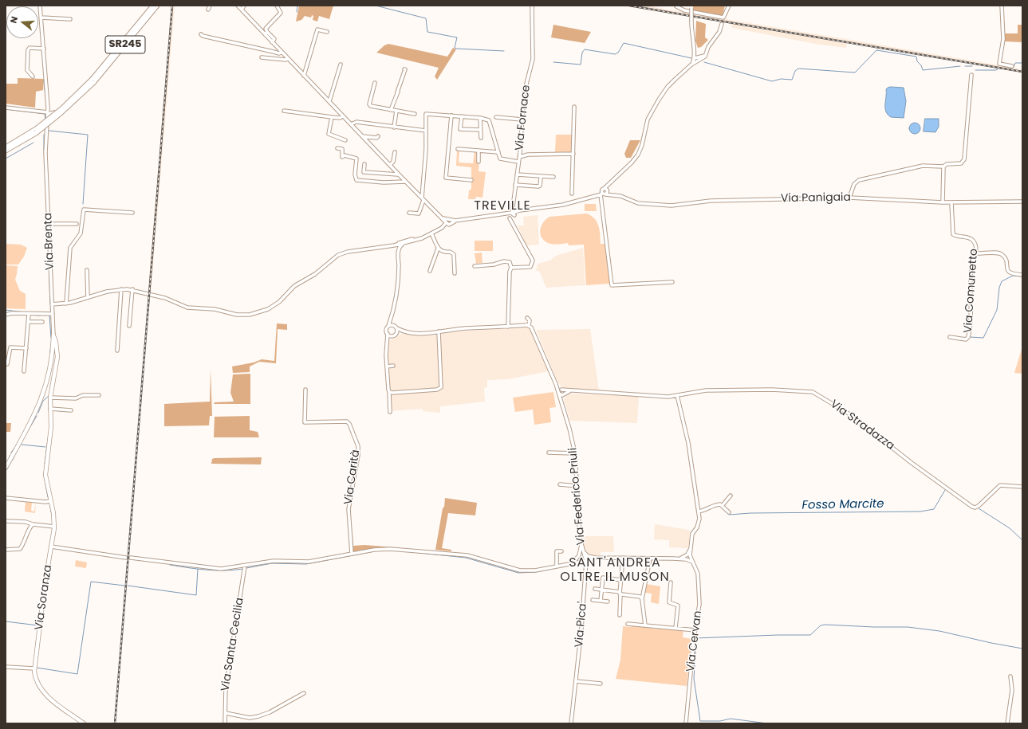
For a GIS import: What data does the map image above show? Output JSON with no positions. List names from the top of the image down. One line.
{"streets":{"highway":["SR245"],"main road":["Via Brenta","Via Soranza"],"street":["Via Fornace","Via Panigaia","Via Comunetto","Via Stradazza","Via Carità","Via Federico Priuli","Via Pica'","Via Cervan","Via Santa Cecilia"]},"crossings":[["Via Panigaia","Via Comunetto"],["Via Brenta","Via Soranza"],["Via Stradazza","Via Federico Priuli"],["Via Federico Priuli","Via Pica'"]],"districts":["TREVILLE","SANT'ANDREA OLTRE IL MUSON"],"water":["Fosso Marcite"],"north":"left"}
